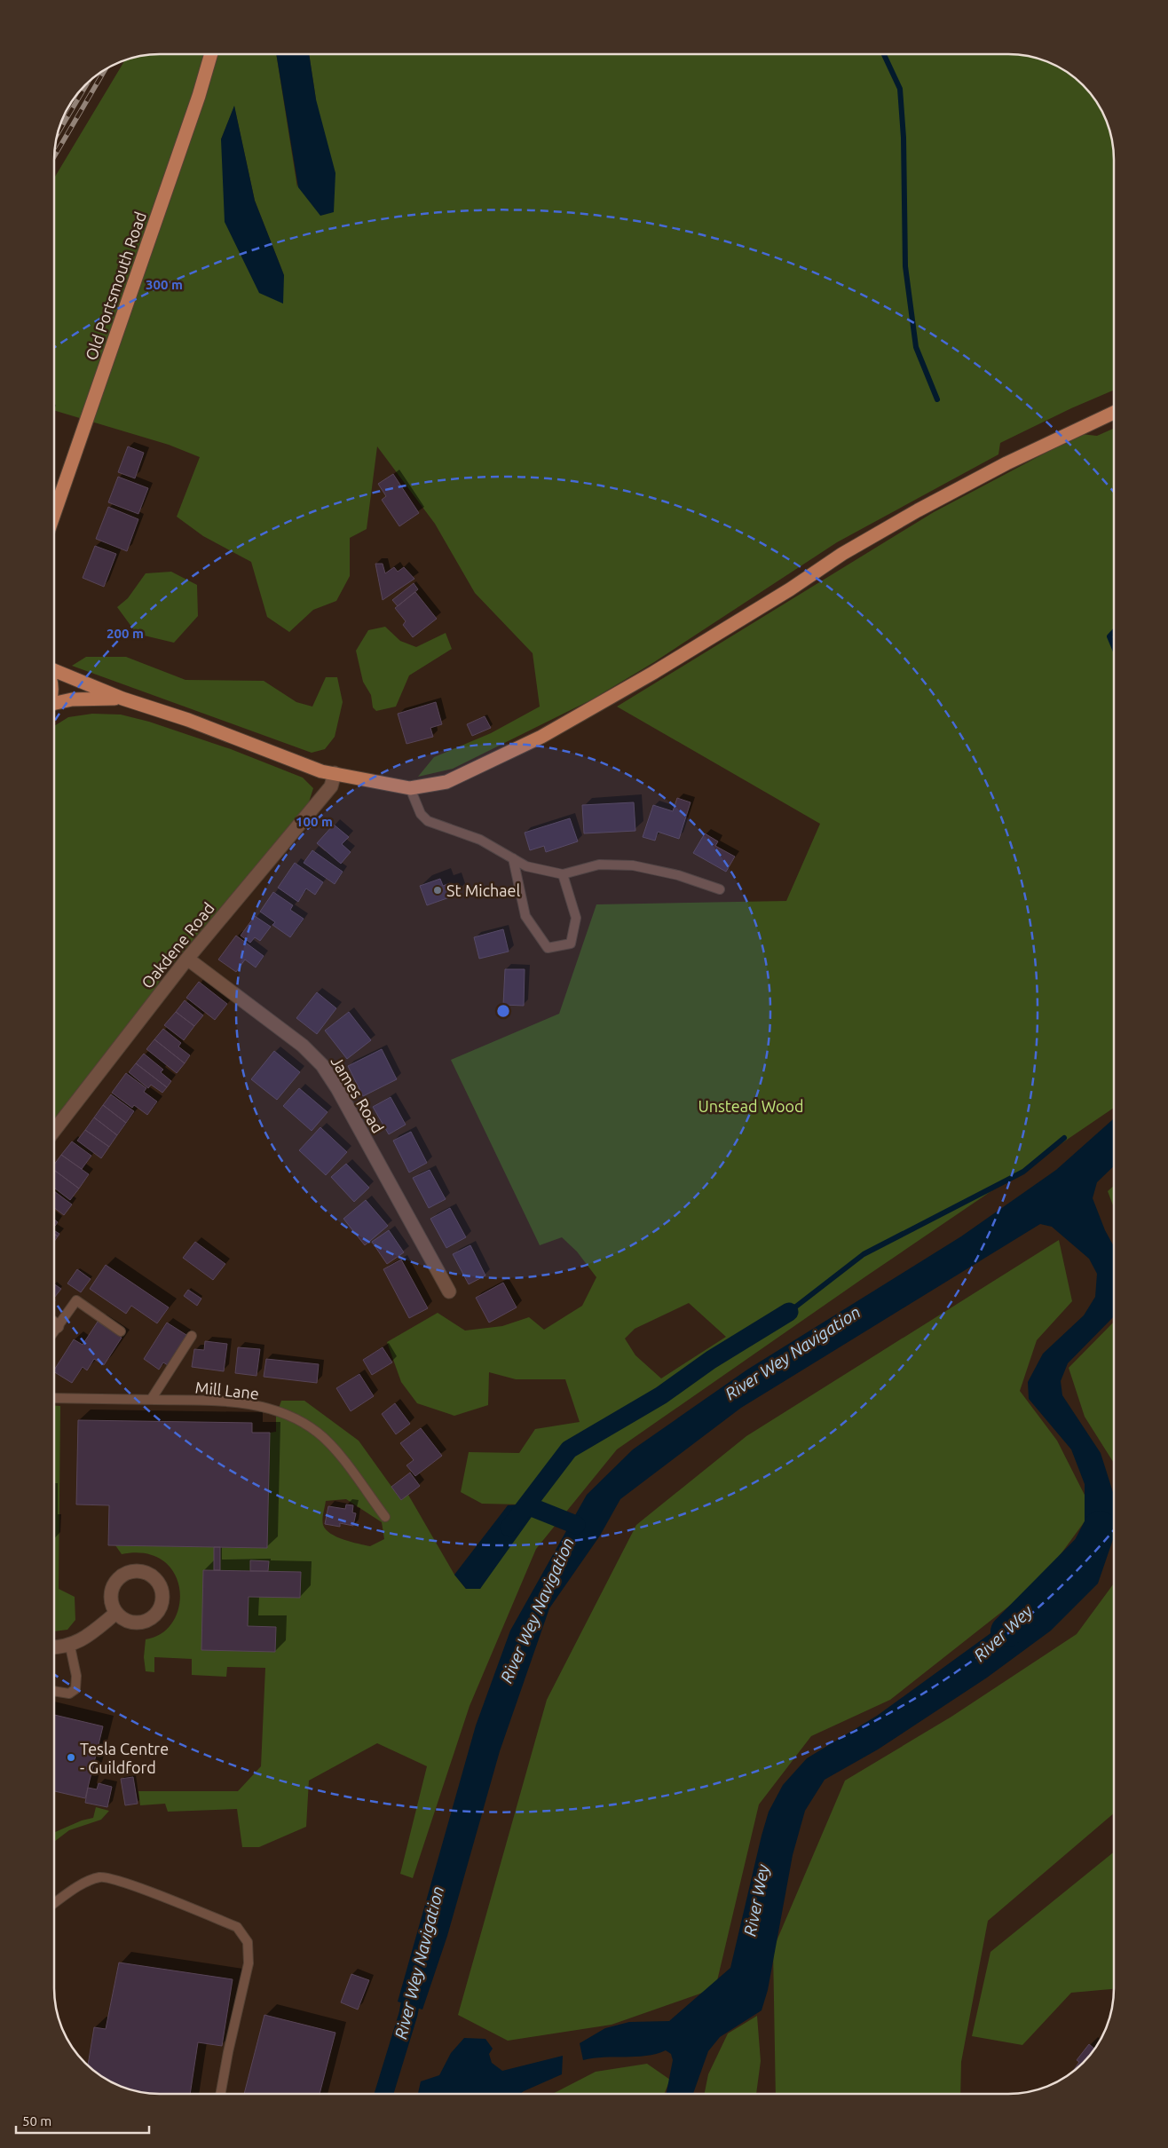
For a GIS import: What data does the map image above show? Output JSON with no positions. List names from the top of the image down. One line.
{"streets":{"main road":["Old Portsmouth Road"],"street":["Oakdene Road","James Road"],"lane":["Mill Lane"]},"crossings":[["Oakdene Road","James Road"]],"water":["River Wey Navigation","River Wey"],"parks":["Unstead Wood"],"places":["St Michael","Tesla Centre - Guildford"],"scale_bar":"50 m","rings":["300 m","200 m","100 m"]}
